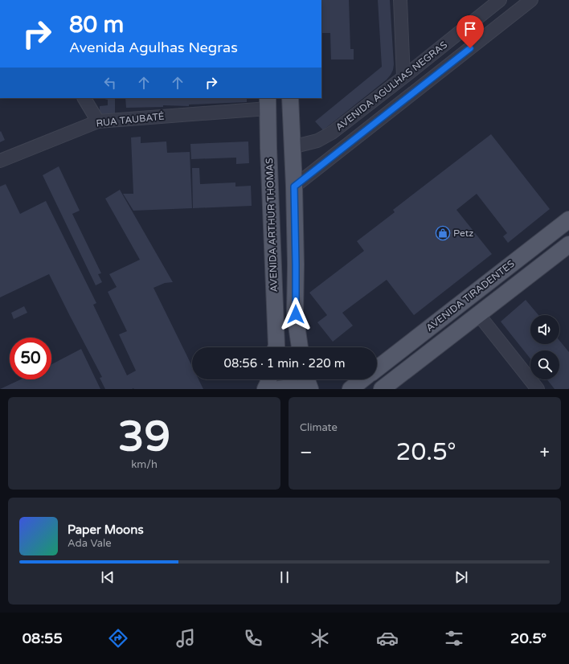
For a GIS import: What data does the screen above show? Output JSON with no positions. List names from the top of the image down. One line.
{"streets":{"main road":["AVENIDA ARTHUR THOMAS","AVENIDA TIRADENTES"],"street":["AVENIDA AGULHAS NEGRAS","RUA TAUBATÉ"]},"crossings":[["RUA TAUBATÉ","AVENIDA ARTHUR THOMAS"]],"places":{"shop":["Petz"]},"page":{"turn":["80 m","Avenida Agulhas Negras"],"limit":"50","trip":"08:56 · 1 min · 220 m","tile":[["39","km/h"],"Climate"],"heat":["−","20.5°","+"],"song":["Paper Moons","Ada Vale"],"tabs":["08:55","20.5°"]}}
